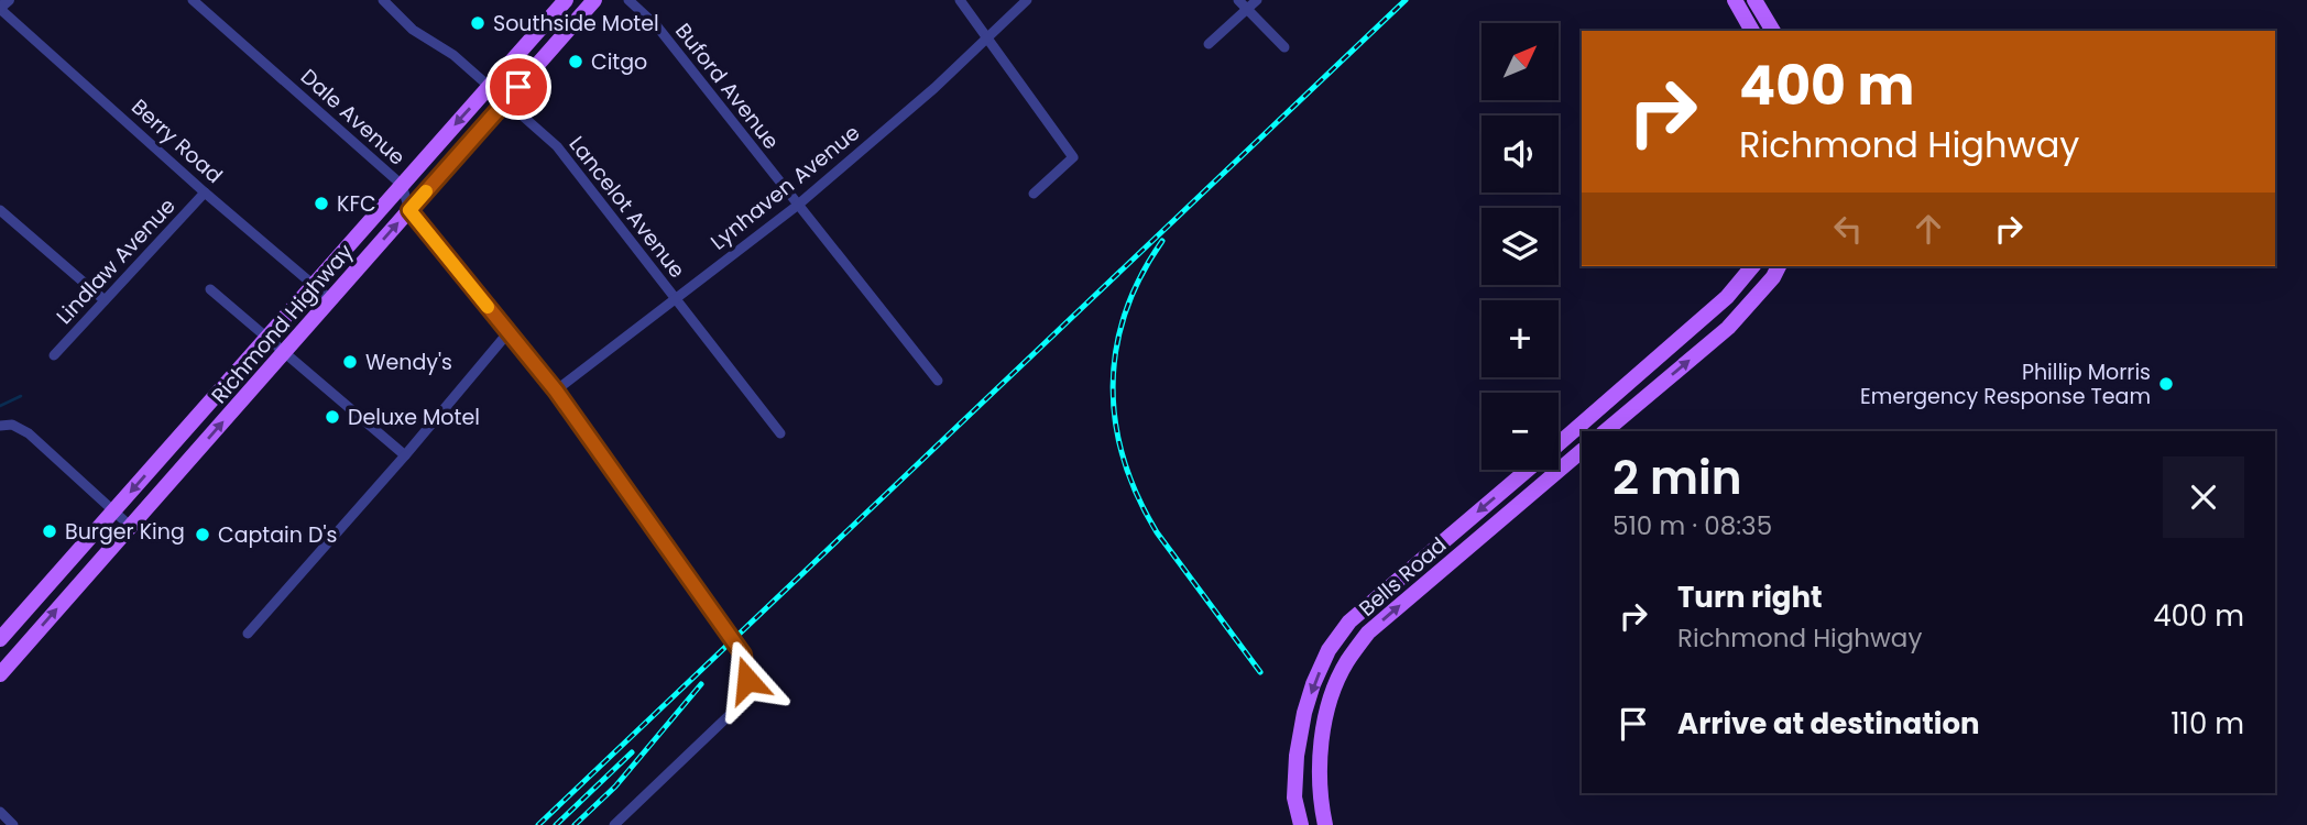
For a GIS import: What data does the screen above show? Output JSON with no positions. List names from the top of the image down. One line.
{"streets":{"main road":["Richmond Highway","Bells Road"],"street":["Buford Avenue","Dale Avenue","Berry Road","Lynhaven Avenue","Lancelot Avenue","Lindlaw Avenue"]},"crossings":[["Buford Avenue","Lynhaven Avenue"],["Dale Avenue","Lynhaven Avenue"],["Dale Avenue","Richmond Highway"],["Berry Road","Lindlaw Avenue"],["Berry Road","Richmond Highway"],["Lynhaven Avenue","Lancelot Avenue"],["Lancelot Avenue","Richmond Highway"]],"places":["Southside Motel","Citgo","KFC","Wendy's","Phillip Morris Emergency Response Team","Deluxe Motel","Burger King","Captain D's"],"north":"top right","page":{"map_buttons":["+","−"],"turn":["400 m","Richmond Highway"],"heading":["2 min","510 m · 08:35"],"list":[{"name":"Turn right","note":"Richmond Highway","value":"400 m"},{"name":"Arrive at destination","value":"110 m"}]}}
